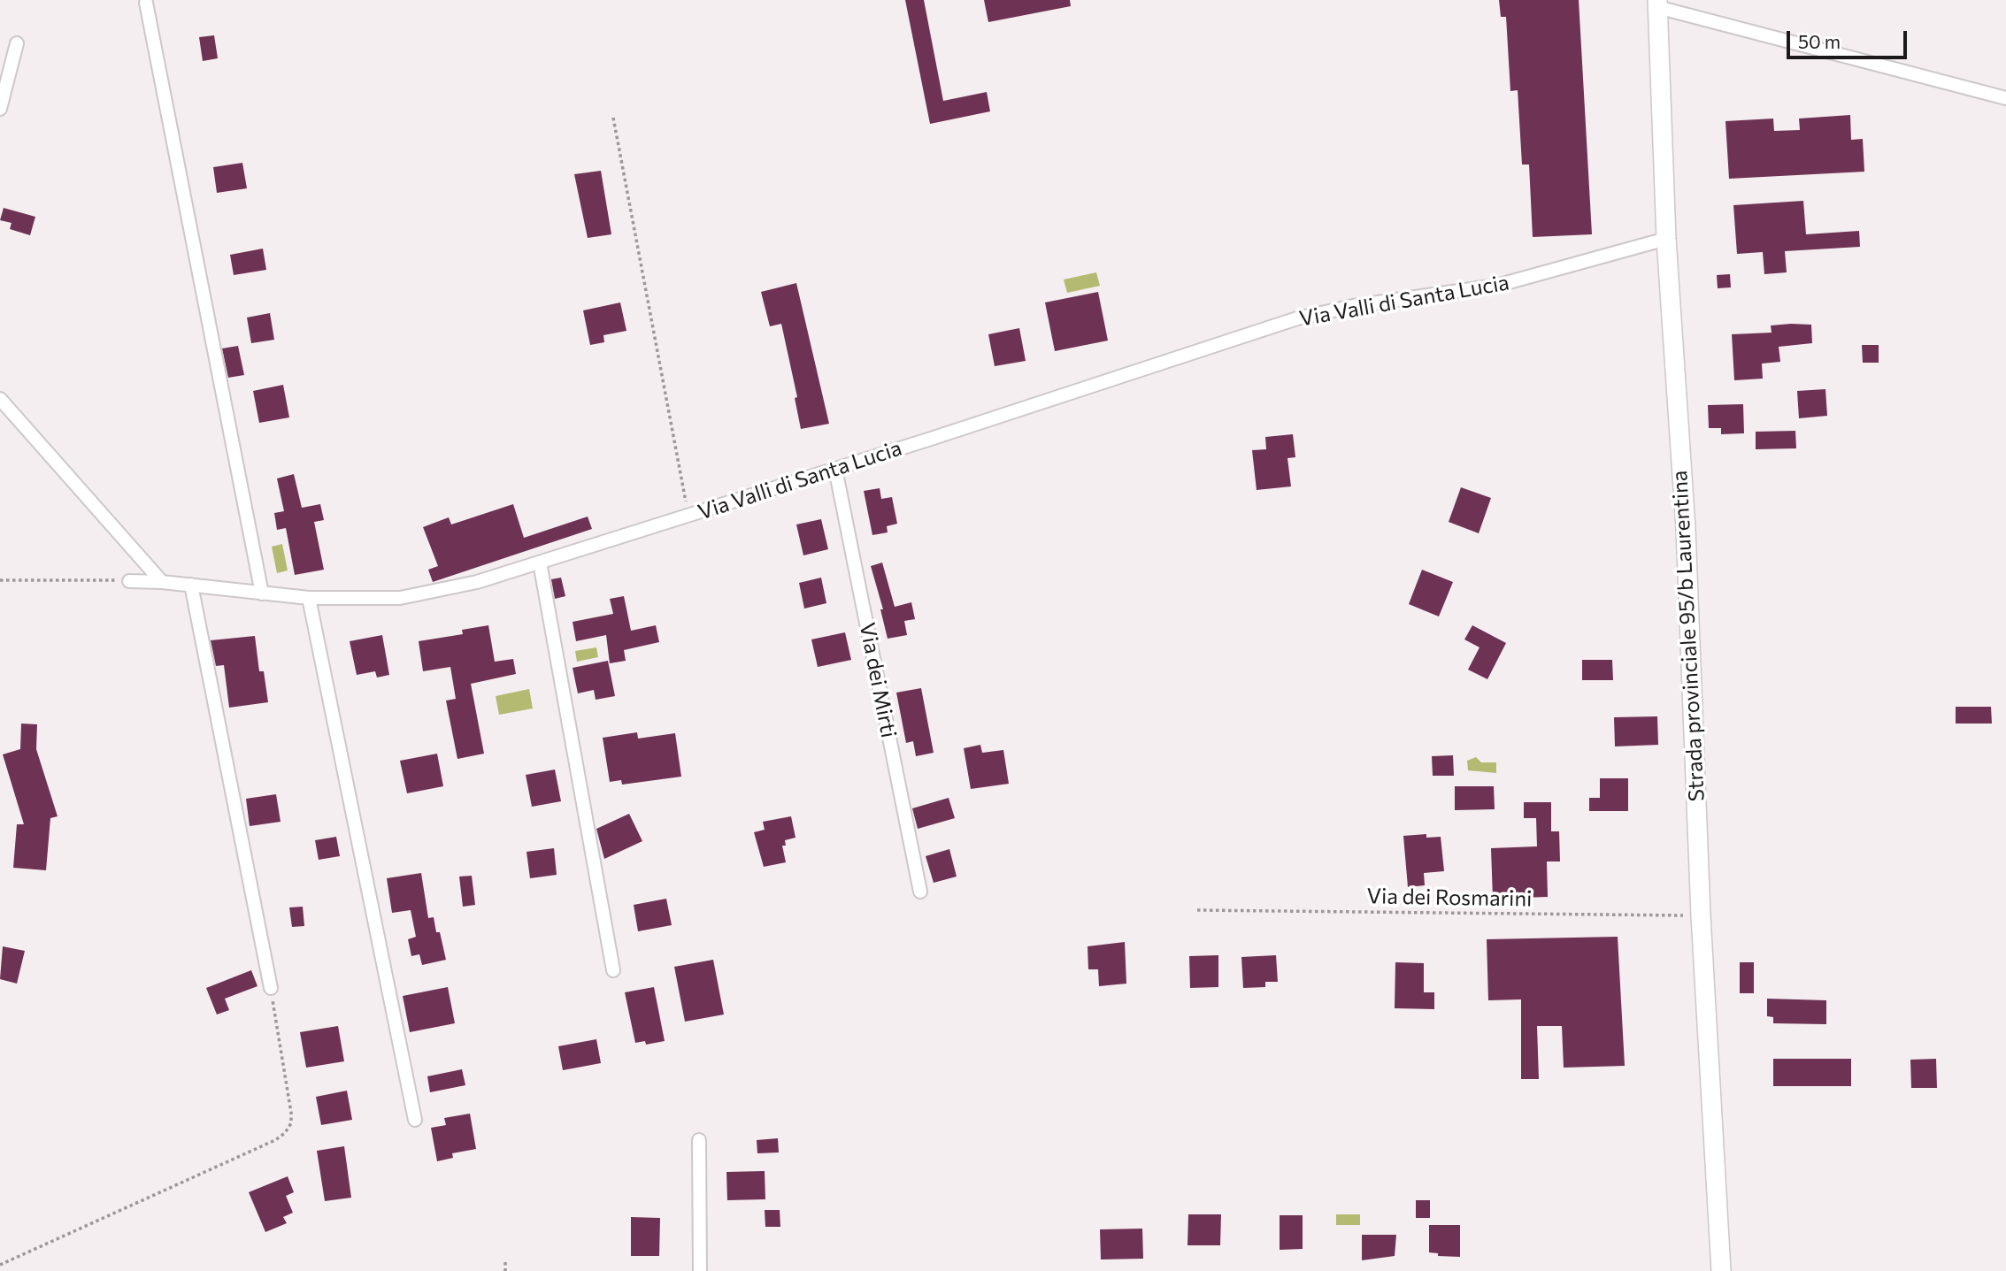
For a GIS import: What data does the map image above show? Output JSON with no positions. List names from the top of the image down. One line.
{"streets":{"main road":["Strada provinciale 95/b Laurentina"],"street":["Via Valli di Santa Lucia","Via dei Mirti"],"path":["Via dei Rosmarini"]},"crossings":[["Via Valli di Santa Lucia","Strada provinciale 95/b Laurentina"],["Via Valli di Santa Lucia","Via dei Mirti"],["Strada provinciale 95/b Laurentina","Via dei Rosmarini"]],"scale_bar":"50 m"}
